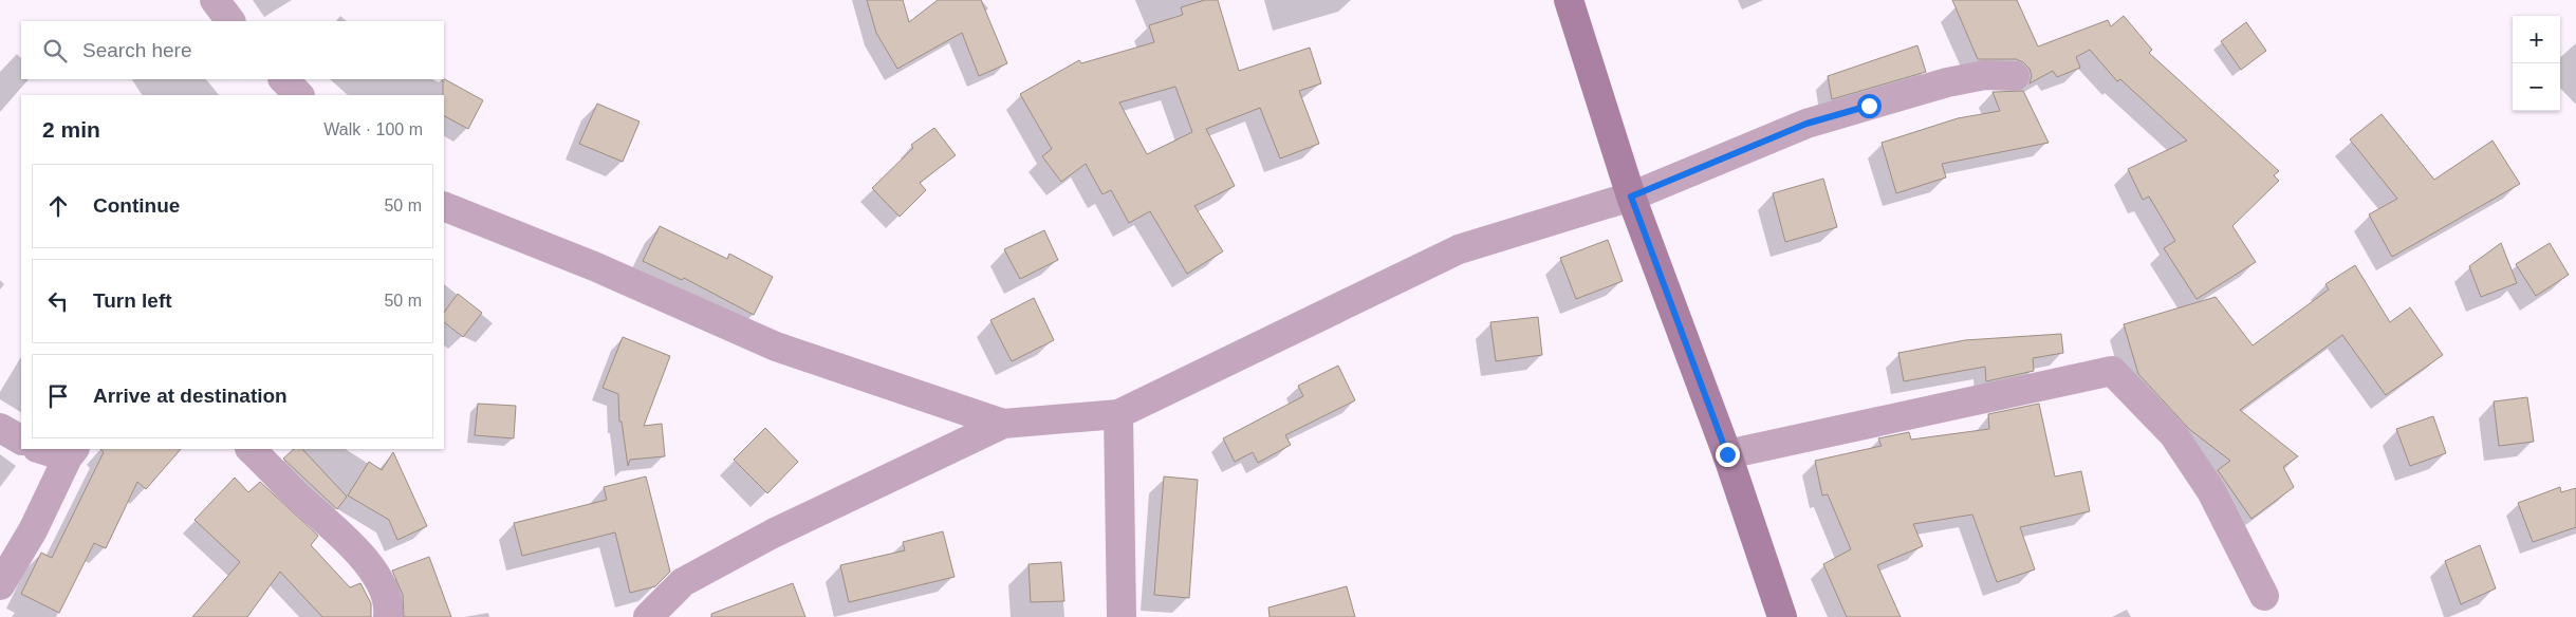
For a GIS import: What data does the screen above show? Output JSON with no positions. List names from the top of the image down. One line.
{"page":{"map_buttons":["+","−"],"search":"Search here","heading":["2 min","Walk · 100 m"],"list":[["Continue","50 m"],["Turn left","50 m"],"Arrive at destination"]}}
